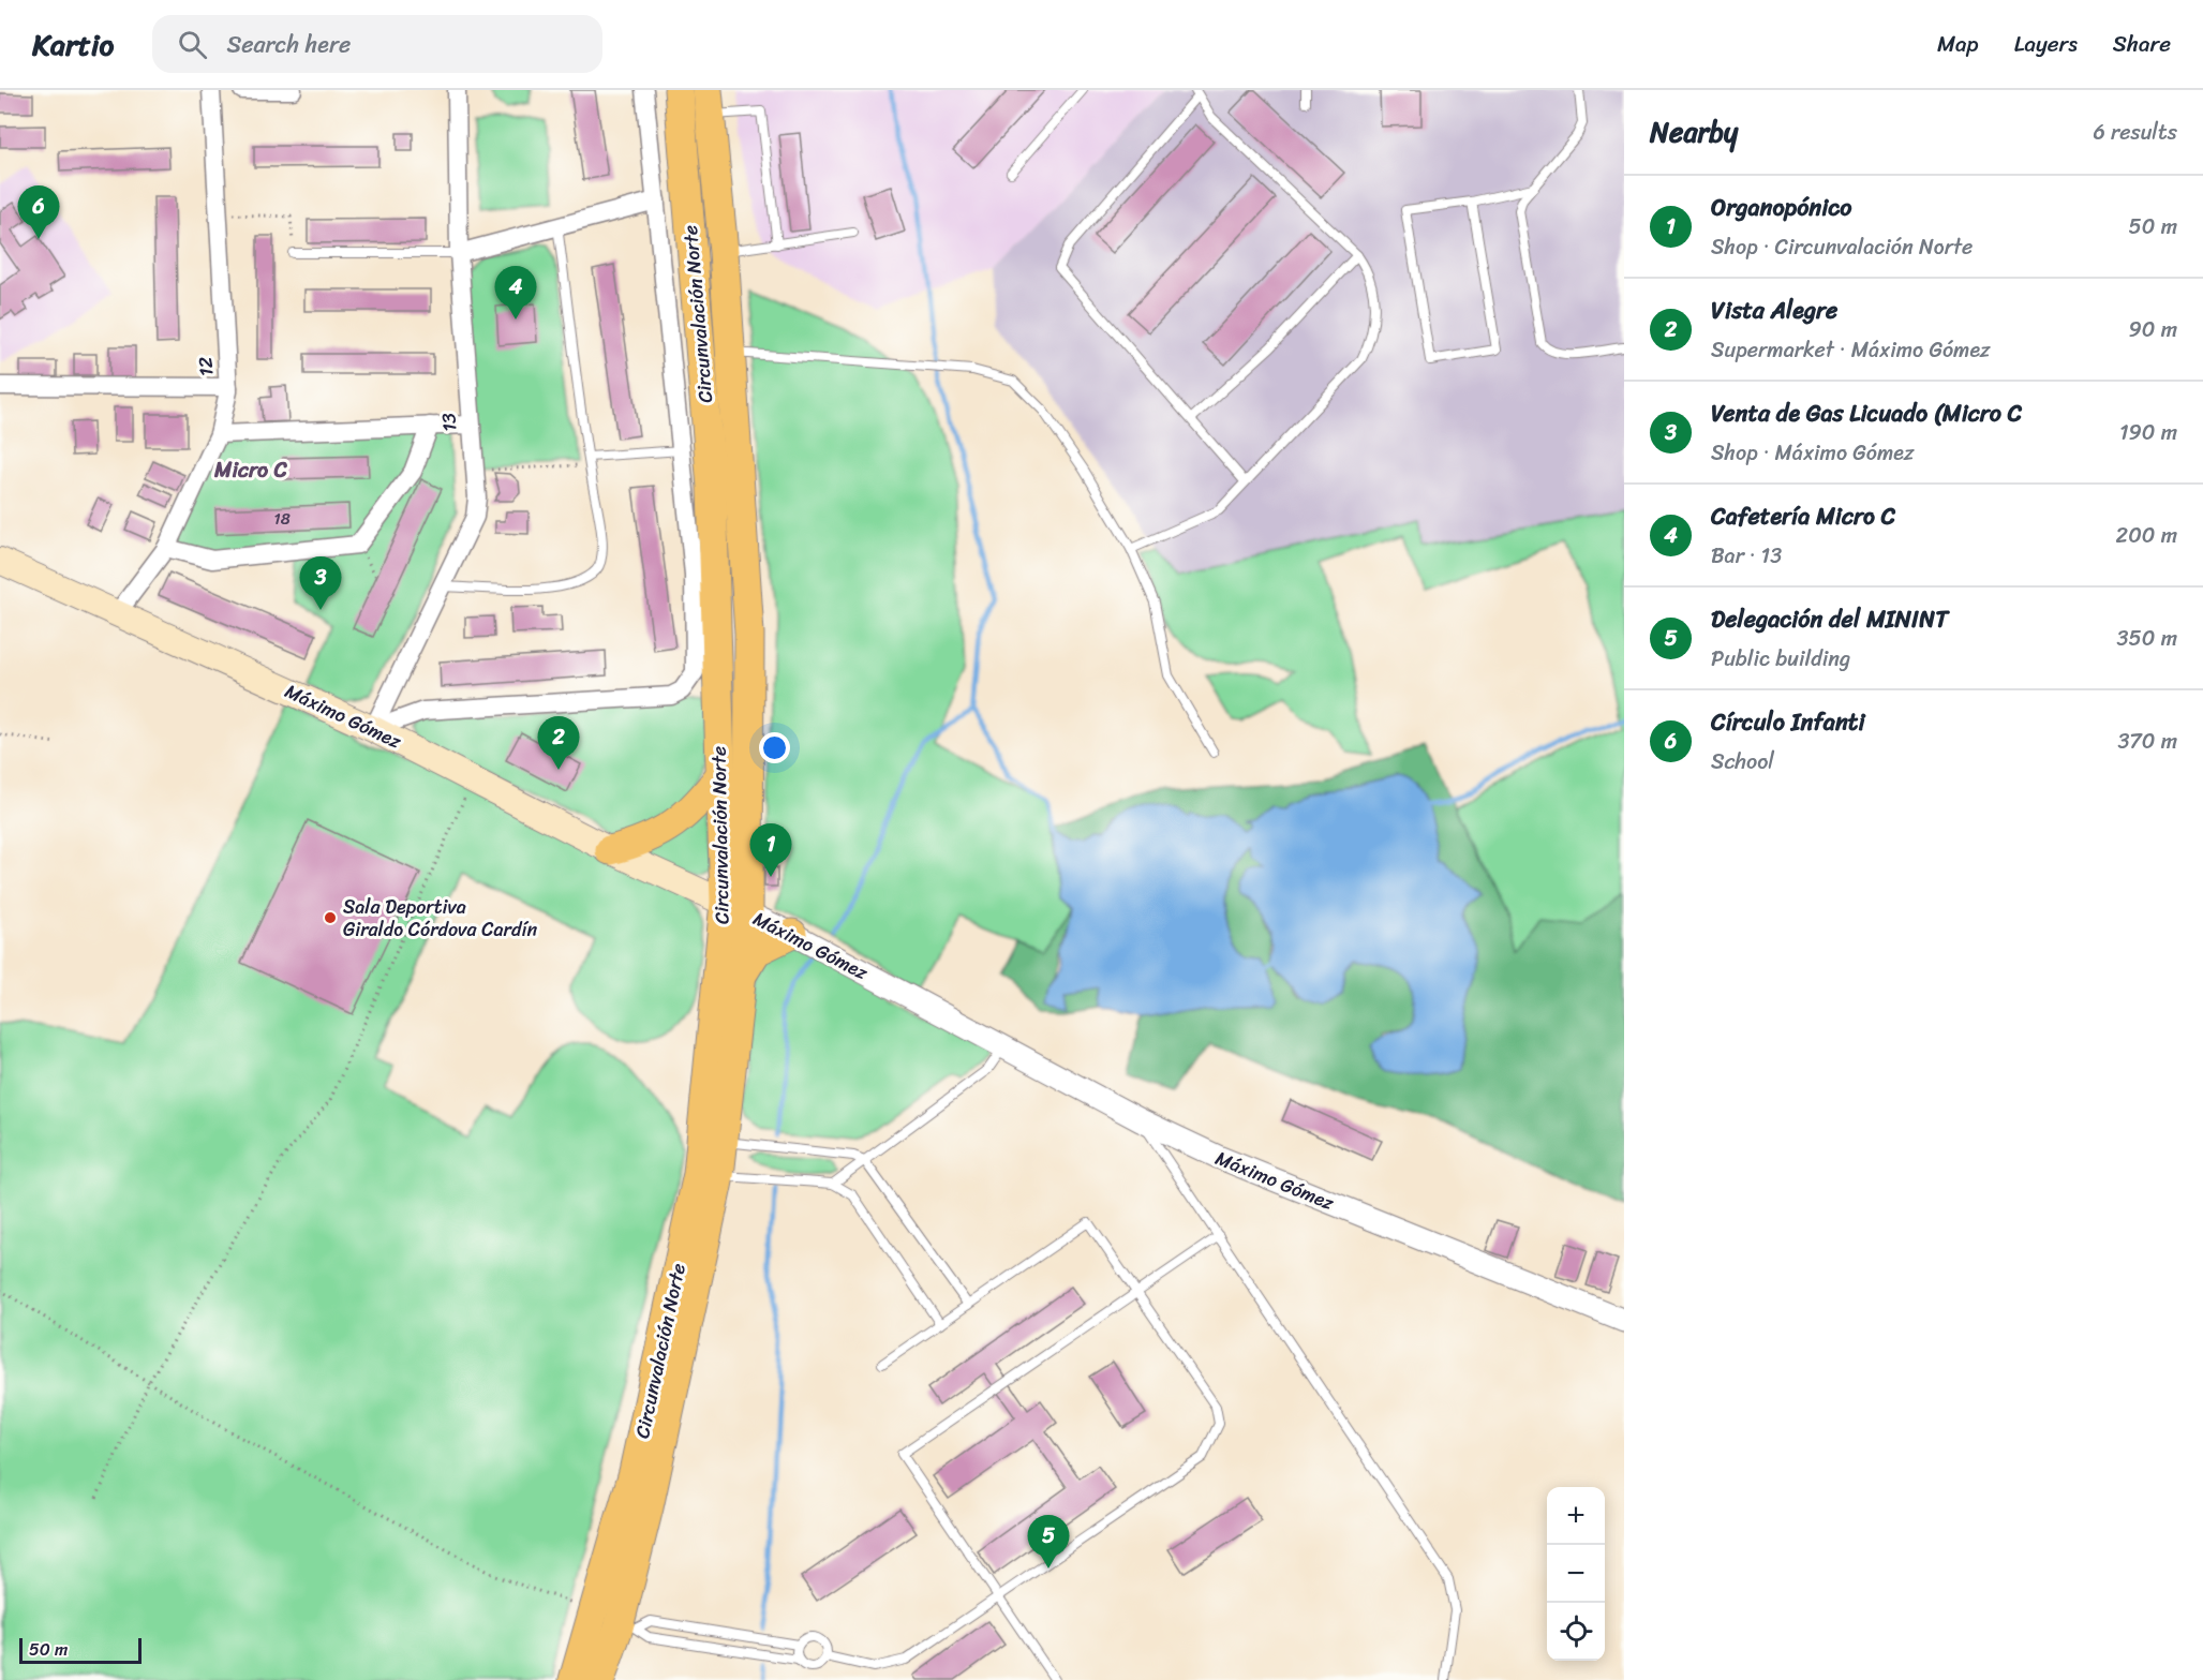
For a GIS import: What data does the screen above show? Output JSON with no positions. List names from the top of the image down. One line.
{"streets":{"highway":["Circunvalación Norte"],"main road":["Máximo Gómez"],"street":["12","13"]},"crossings":[["Circunvalación Norte","Máximo Gómez"],["12","Máximo Gómez"],["13","Máximo Gómez"]],"districts":["Micro C"],"places":["Sala Deportiva Giraldo Córdova Cardín"],"house_numbers":["18"],"scale_bar":"50 m","page":{"header":"Kartio","search":"Search here","nav":["Map","Layers","Share"],"heading":["Nearby","6 results"],"list":[{"mark":"1","name":"Organopónico","note":"Shop · Circunvalación Norte","value":"50 m"},{"mark":"2","name":"Vista Alegre","note":"Supermarket · Máximo Gómez","value":"90 m"},{"mark":"3","name":"Venta de Gas Licuado (Micro C","note":"Shop · Máximo Gómez","value":"190 m"},{"mark":"4","name":"Cafetería Micro C","note":"Bar · 13","value":"200 m"},{"mark":"5","name":"Delegación del MININT","note":"Public building","value":"350 m"},{"mark":"6","name":"Círculo Infanti","note":"School","value":"370 m"}],"pins":["6","4","3","2","1","5"],"map_buttons":["+","−"],"scale":"50 m"}}
